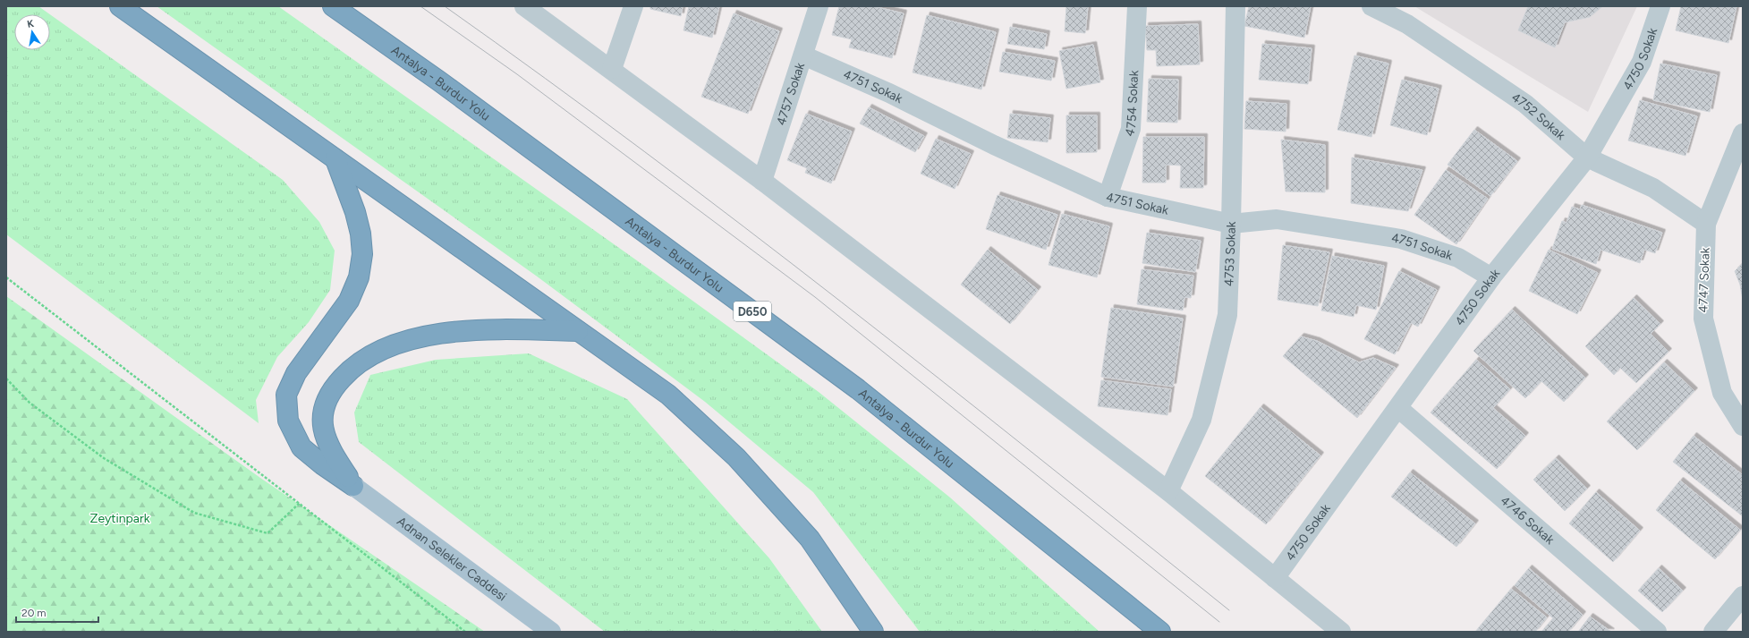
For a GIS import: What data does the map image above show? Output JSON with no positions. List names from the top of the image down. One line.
{"streets":{"highway":["Antalya - Burdur Yolu","D650"],"main road":["Adnan Selekler Caddesi"],"street":["4750 Sokak","4751 Sokak","4757 Sokak","4754 Sokak","4752 Sokak","4753 Sokak","4747 Sokak","4746 Sokak"]},"crossings":[["4750 Sokak","4751 Sokak"],["4750 Sokak","4752 Sokak"],["4750 Sokak","4746 Sokak"],["4751 Sokak","4757 Sokak"],["4751 Sokak","4754 Sokak"],["4751 Sokak","4753 Sokak"],["4752 Sokak","4747 Sokak"]],"parks":["Zeytinpark"],"scale_bar":"20 m","north":"top"}
